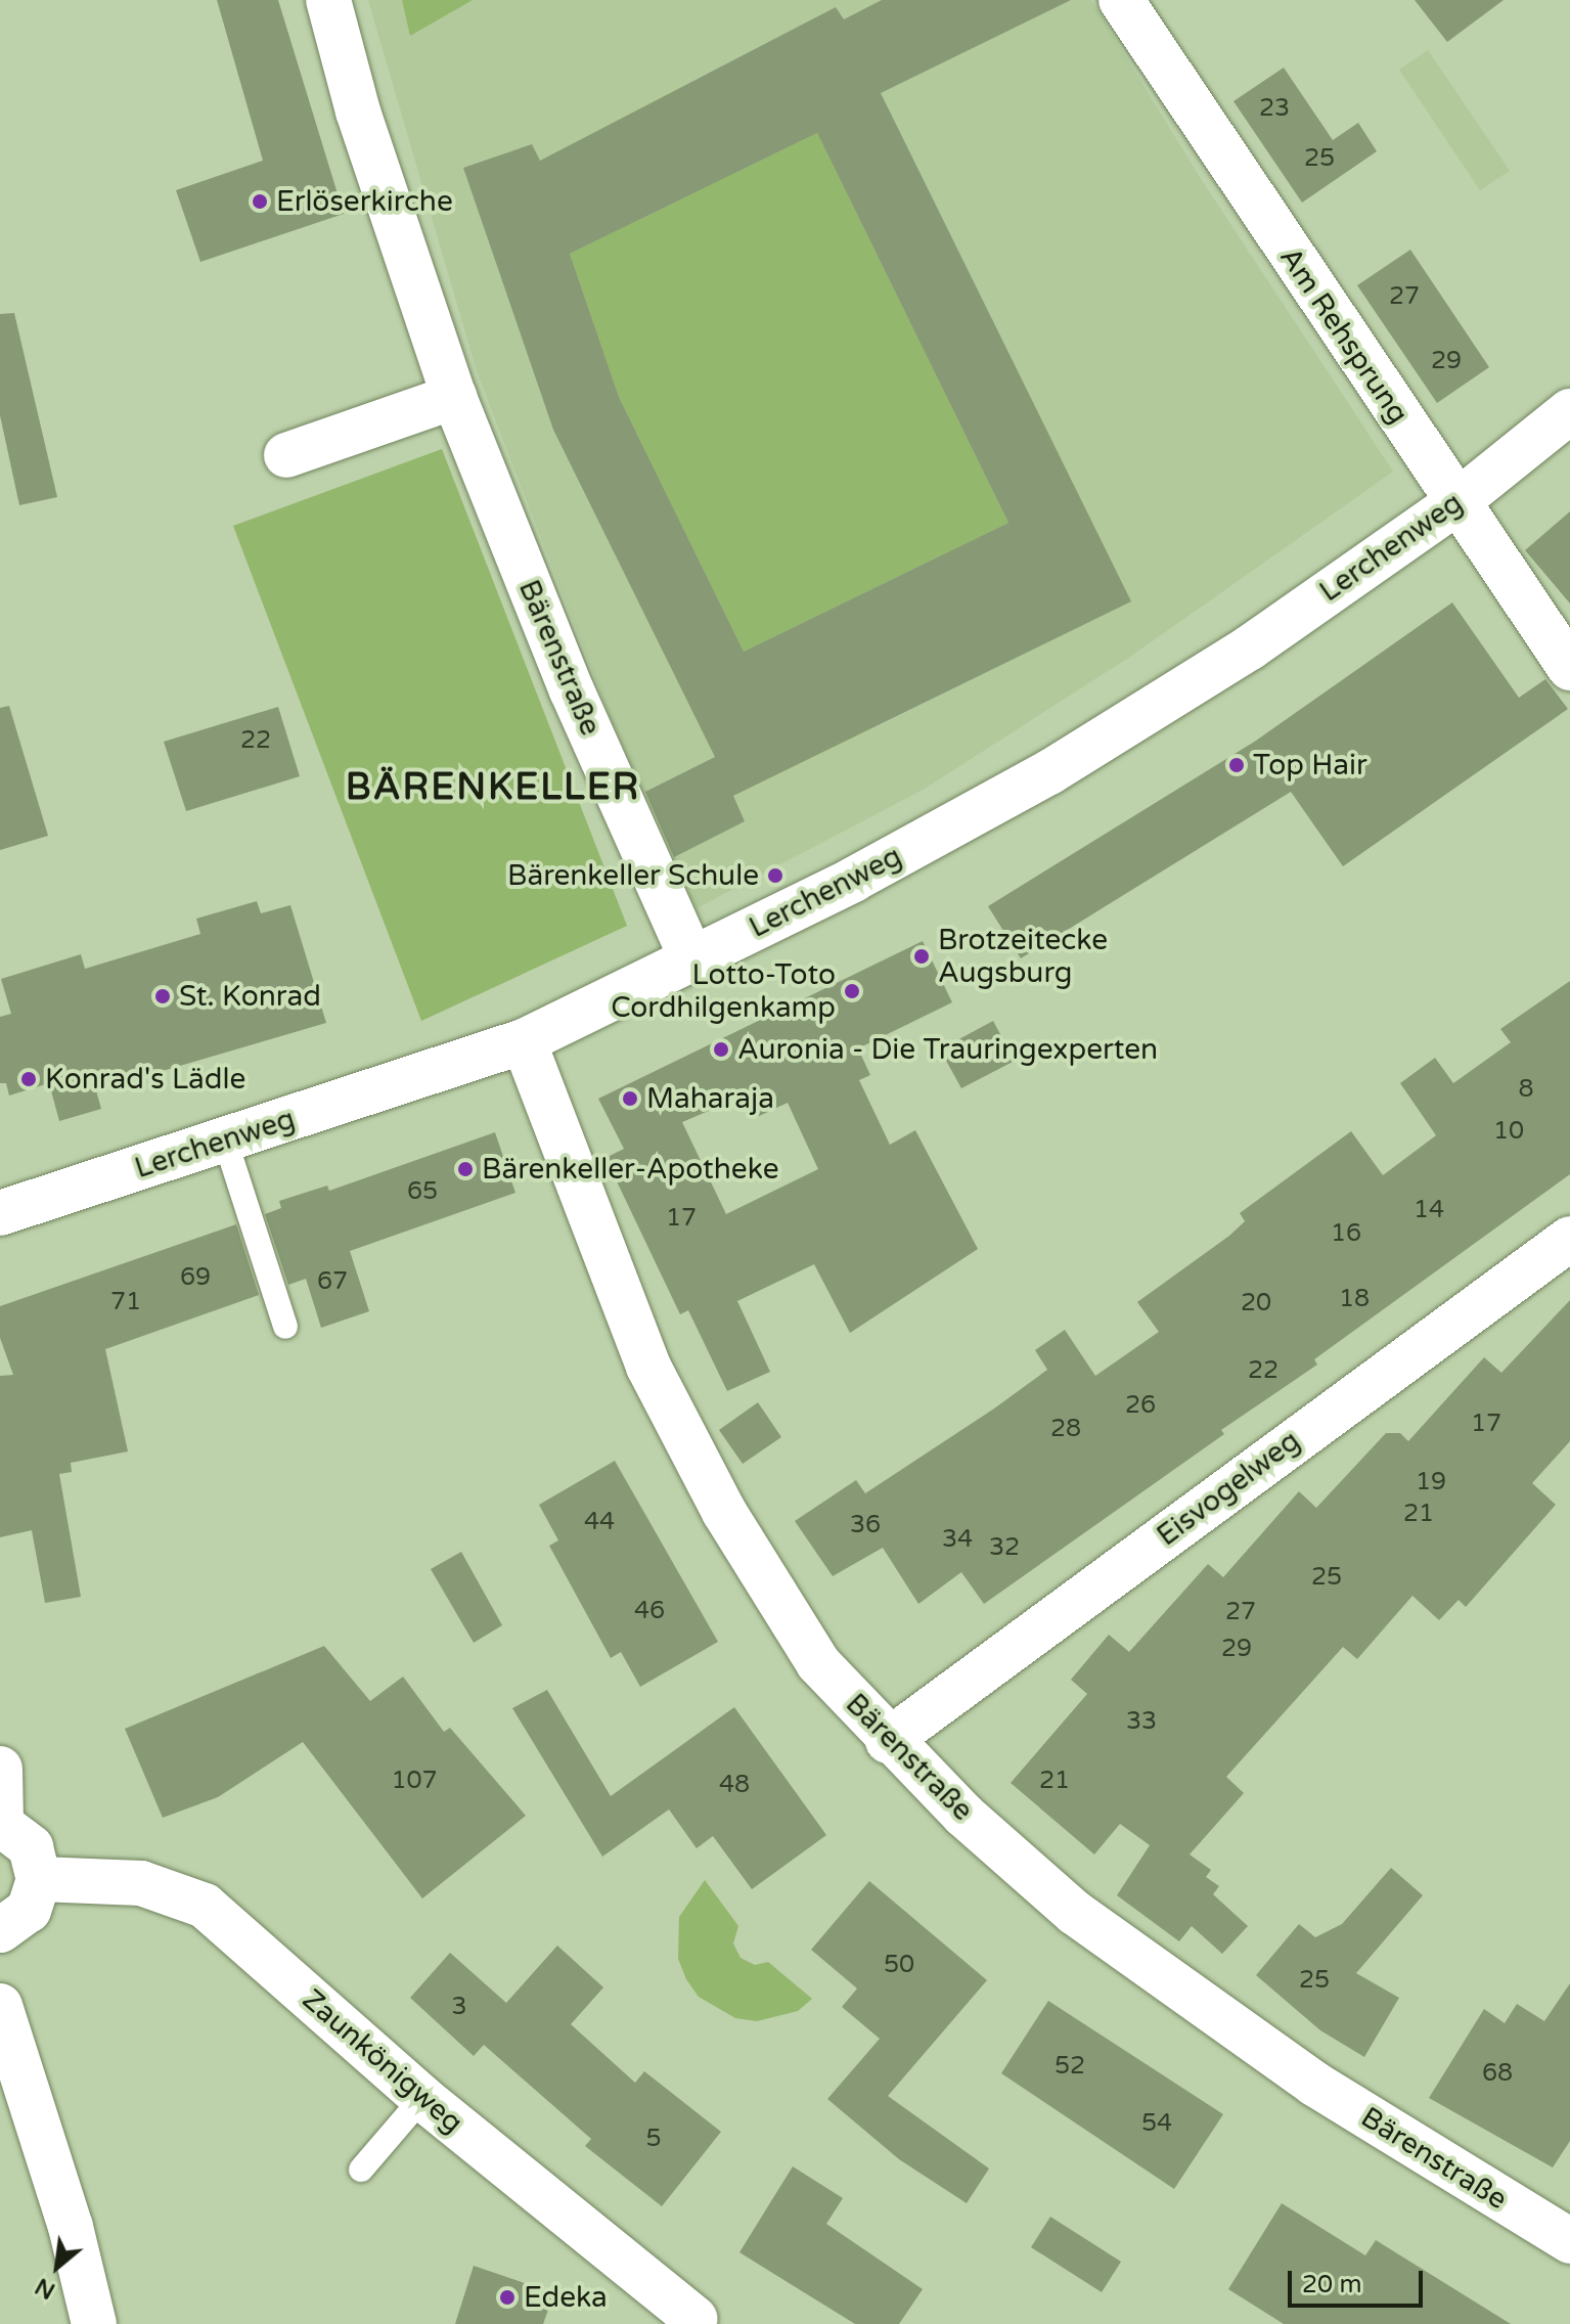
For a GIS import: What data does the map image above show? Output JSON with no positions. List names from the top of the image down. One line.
{"streets":{"street":["Am Rehsprung","Lerchenweg","Bärenstraße","Eisvogelweg","Zaunkönigweg"]},"crossings":[["Am Rehsprung","Lerchenweg"],["Lerchenweg","Bärenstraße"],["Bärenstraße","Eisvogelweg"]],"districts":["BÄRENKELLER"],"places":["Erlöserkirche","Top Hair","Bärenkeller Schule","Brotzeitecke Augsburg","Lotto-Toto Cordhilgenkamp","St. Konrad","Auronia - Die Trauringexperten","Konrad's Lädle","Maharaja","Bärenkeller-Apotheke","Edeka"],"house_numbers":["23","25","27","29","22","8","10","65","14","17","16","69","67","18","71","20","22","26","17","28","19","21","44","36","34","32","25","46","27","29","33","107","21","48","50","25","3","52","68","54","5"],"scale_bar":"20 m","north":"bottom left"}
